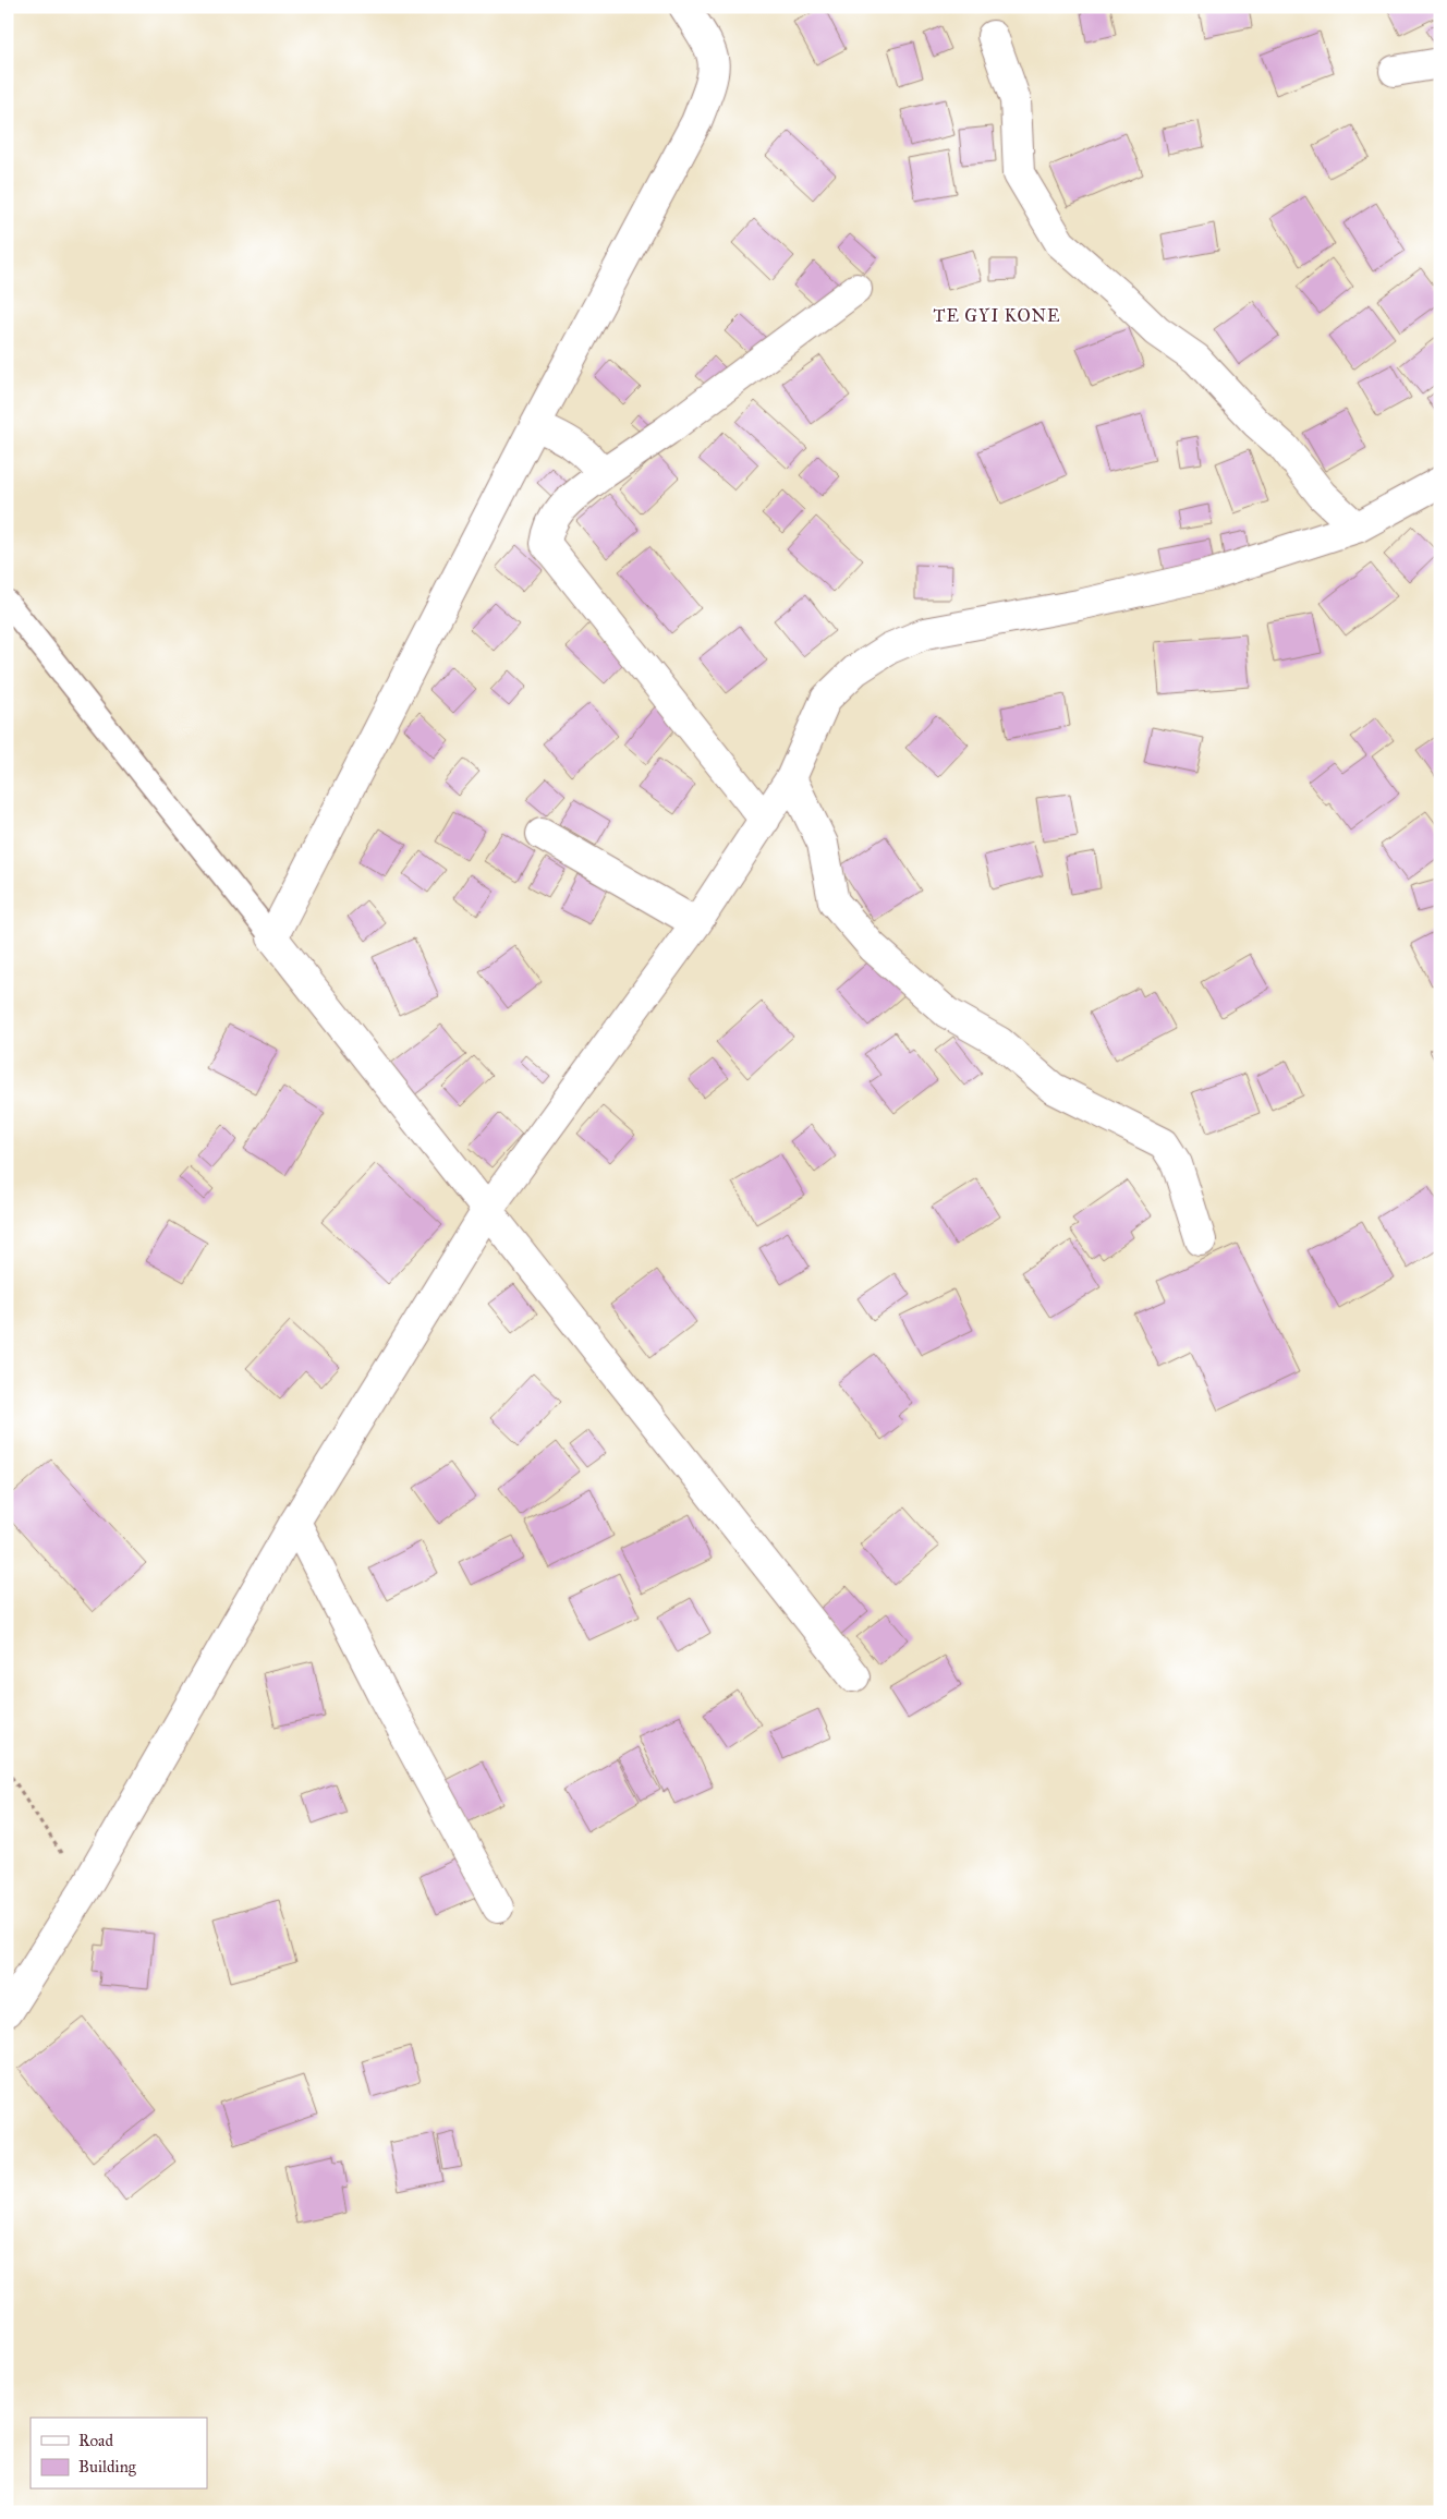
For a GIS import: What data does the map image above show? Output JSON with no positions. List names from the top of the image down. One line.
{"districts":["TE GYI KONE"],"legend":["Road","Building"]}
